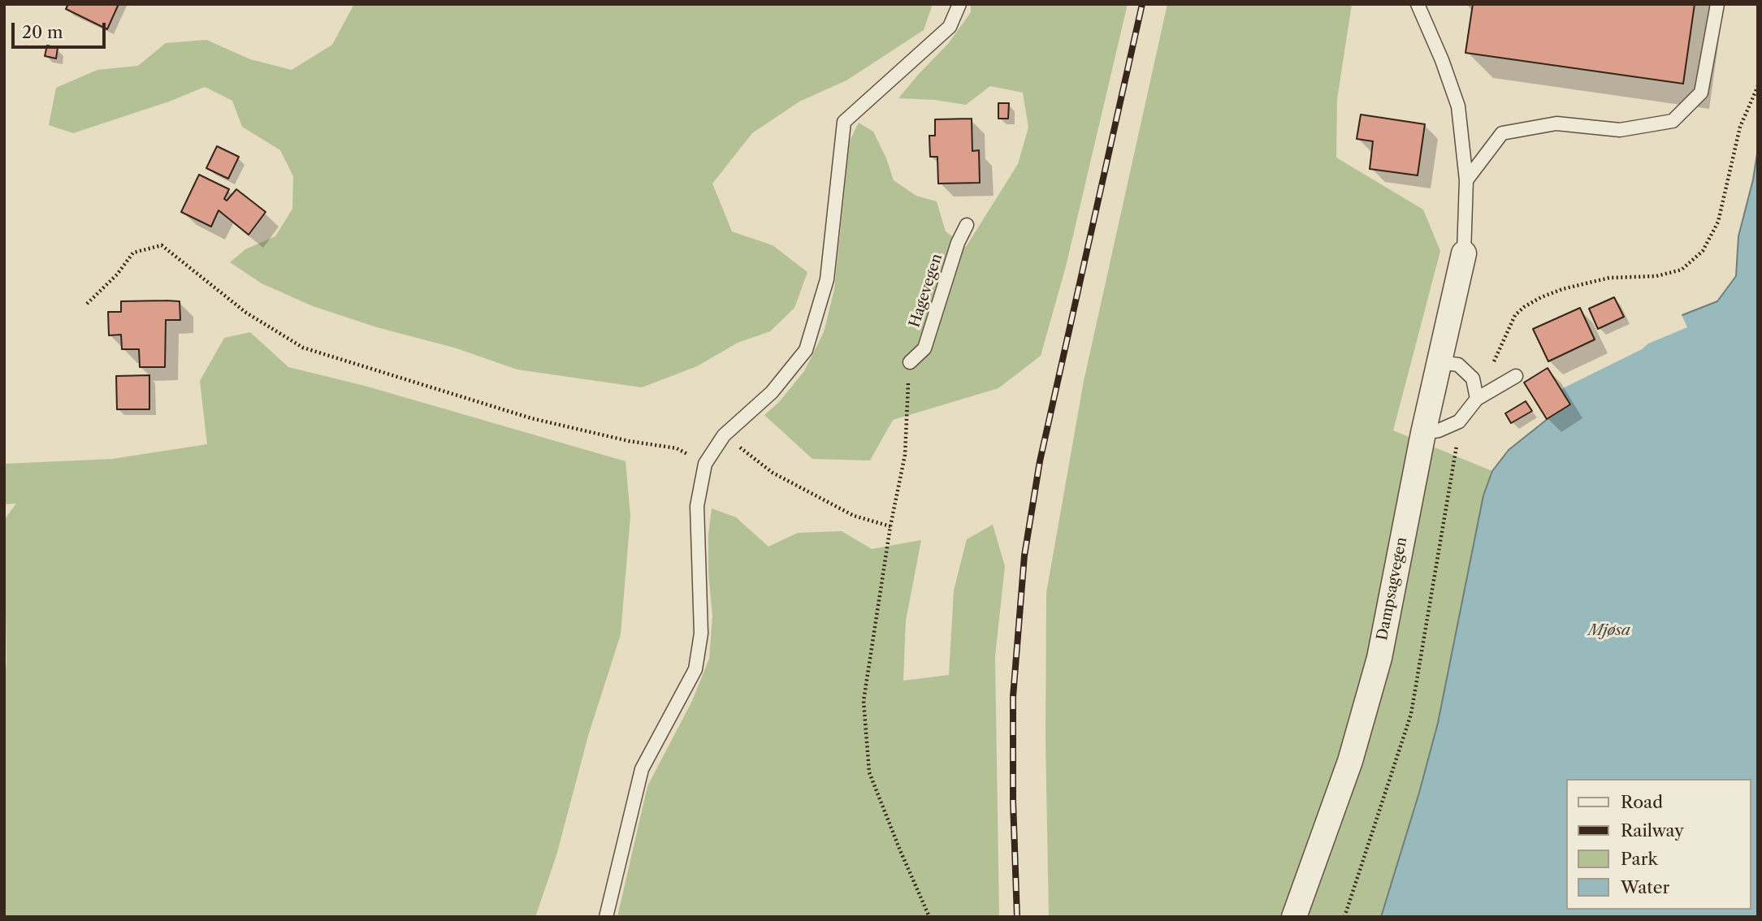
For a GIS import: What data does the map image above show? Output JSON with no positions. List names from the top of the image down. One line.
{"streets":{"street":["Dampsagvegen"],"lane":["Hagevegen"]},"water":["Mjøsa"],"legend":["Road","Railway","Park","Water"],"scale_bar":"20 m"}
